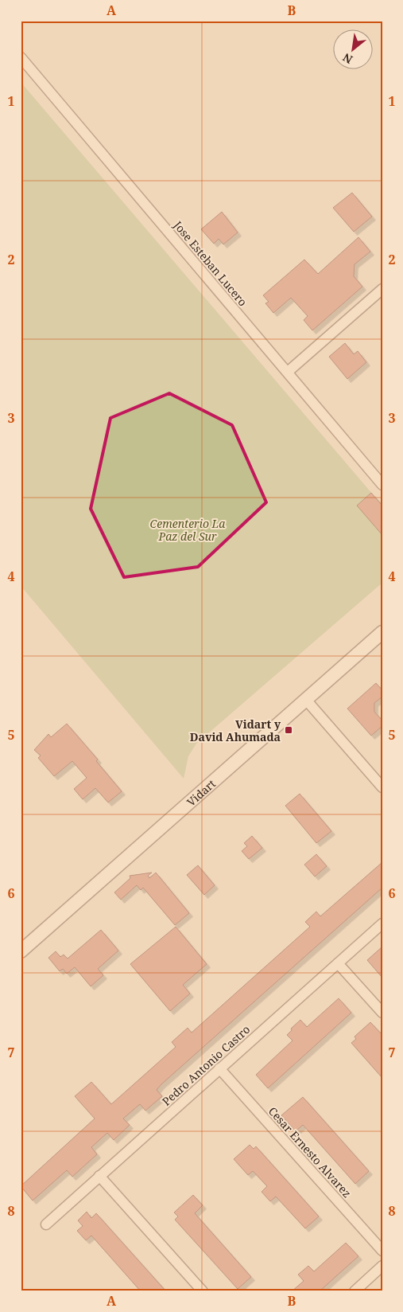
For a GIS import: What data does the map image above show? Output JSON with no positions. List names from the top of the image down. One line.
{"streets":{"street":["Jose Esteban Lucero","Vidart","Pedro Antonio Castro","Cesar Ernesto Alvarez"]},"crossings":[["Pedro Antonio Castro","Cesar Ernesto Alvarez"]],"parks":["Cementerio La Paz del Sur"],"places":{"transit":["Vidart y David Ahumada"]},"north":"bottom left","grid":{"columns":["A","B"],"rows":["1","2","3","4","5","6","7","8"]}}
